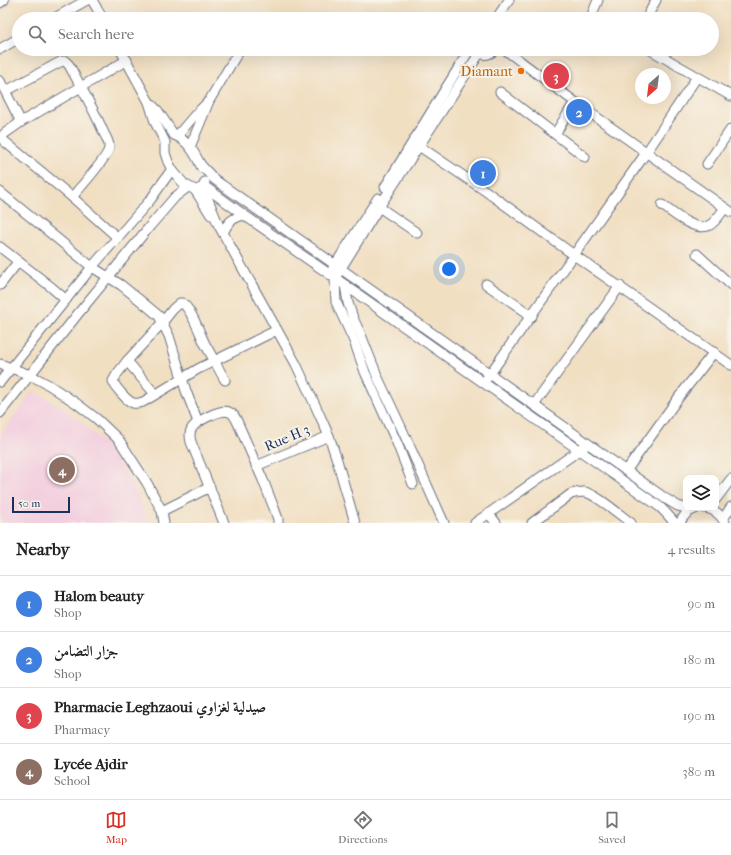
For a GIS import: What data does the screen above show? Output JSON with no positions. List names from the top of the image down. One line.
{"streets":{"street":["Rue H 3"]},"places":["Diamant"],"scale_bar":"50 m","north":"bottom left","page":{"search":"Search here","pins":["3","2","1","4"],"scale":"50 m","heading":["Nearby","4 results"],"list":[{"mark":"1","name":"Halom beauty","note":"Shop","value":"90 m"},{"mark":"2","name":"جزار التضامن","note":"Shop","value":"180 m"},{"mark":"3","name":"Pharmacie Leghzaoui صيدلية لغزاوي","note":"Pharmacy","value":"190 m"},{"mark":"4","name":"Lycée Ajdir","note":"School","value":"380 m"}],"nav":["Map","Directions","Saved"]}}
